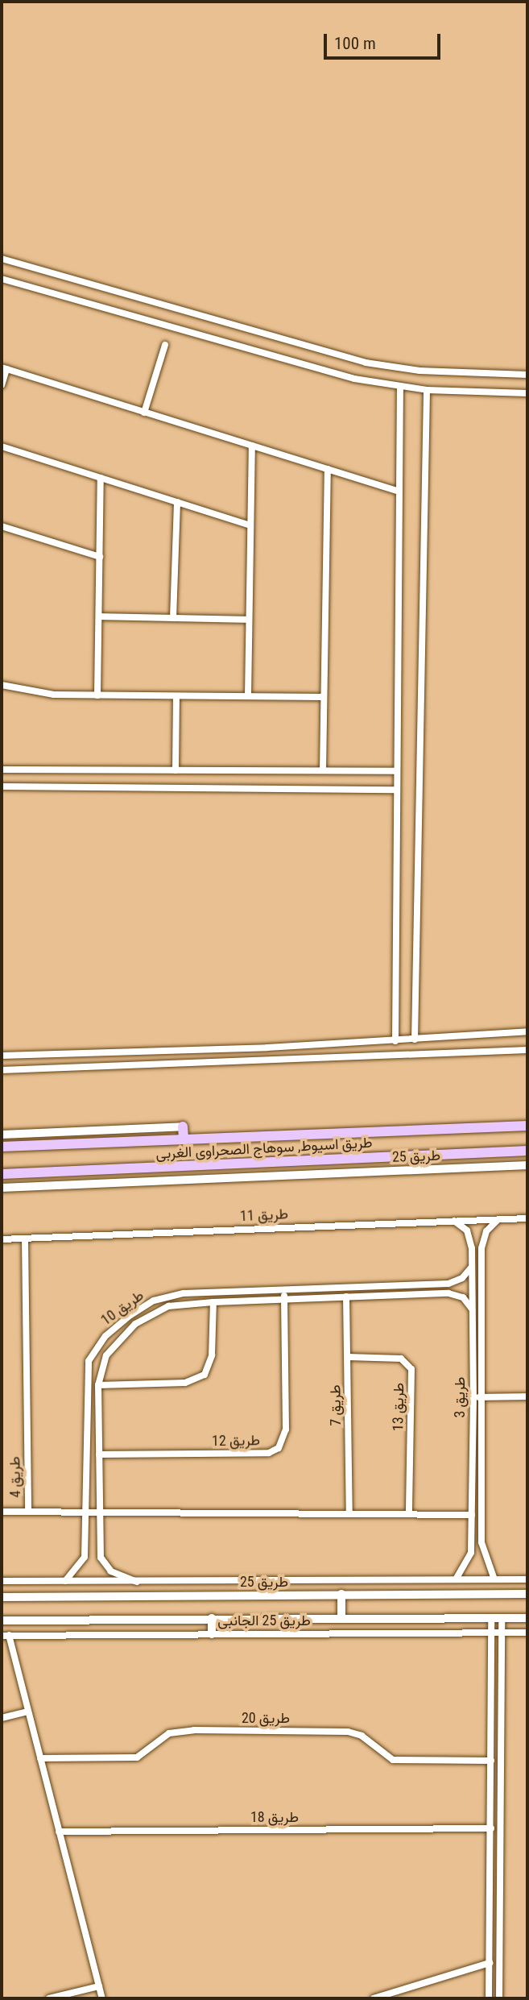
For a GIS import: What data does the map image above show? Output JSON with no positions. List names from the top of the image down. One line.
{"streets":{"main road":["طريق اسيوط, سوهاج الصحراوى الغربى"],"street":["طريق 25","طريق 11","طريق 10","طريق 3","طريق 7","طريق 13","طريق 12","طريق 4","طريق 25 الجانبى","طريق 20","طريق 18"]},"crossings":[["طريق 11","طريق 3"],["طريق 11","طريق 4"],["طريق 10","طريق 3"],["طريق 10","طريق 7"],["طريق 10","طريق 12"],["طريق 7","طريق 13"]],"scale_bar":"100 m"}
